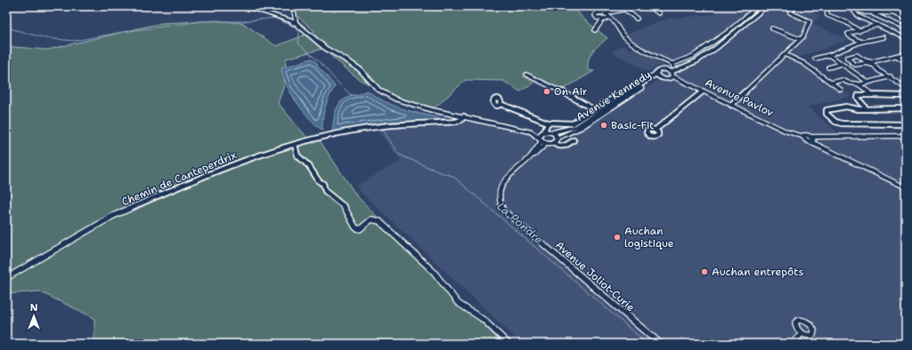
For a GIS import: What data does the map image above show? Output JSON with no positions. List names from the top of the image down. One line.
{"streets":{"main road":["Avenue Kennedy"],"street":["Avenue Pavlov","Chemin de Canteperdrix","Avenue Joliot-Curie"]},"water":["La Pondre"],"places":["On Air","Basic-Fit","Auchan logistique","Auchan entrepôts"],"north":"top"}
